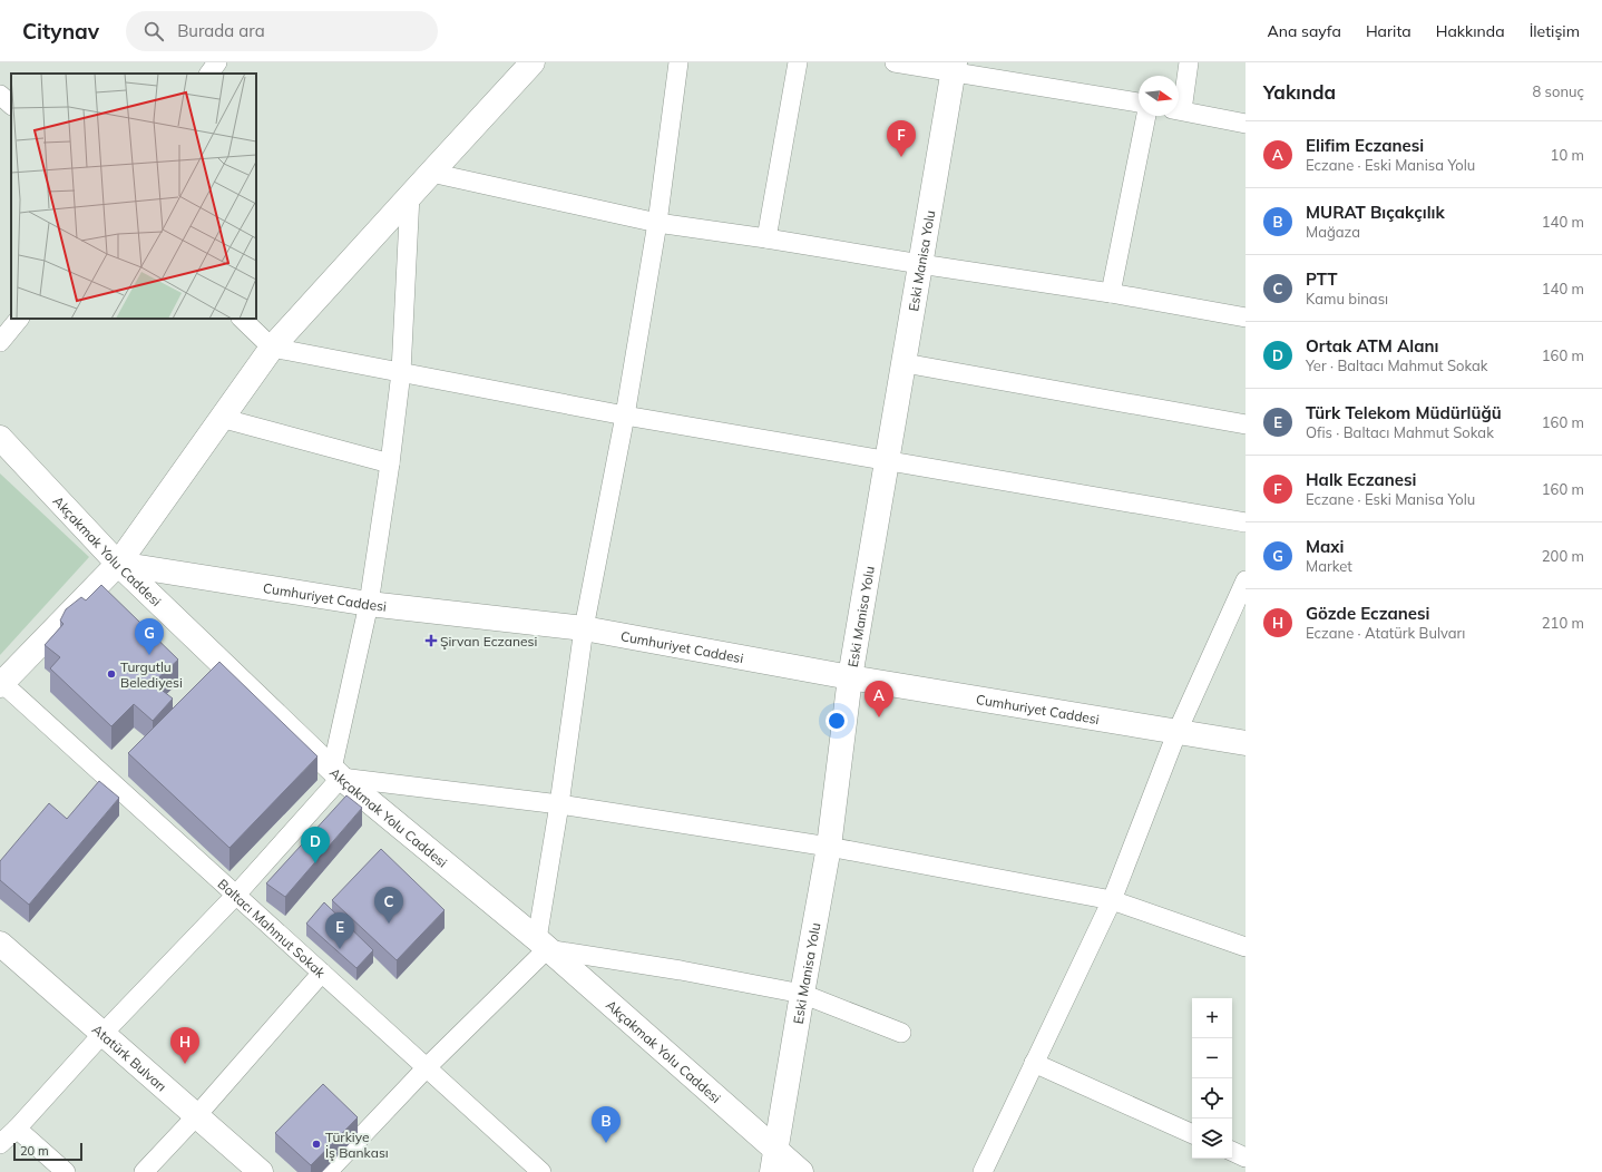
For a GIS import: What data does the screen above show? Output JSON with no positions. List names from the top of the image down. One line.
{"streets":{"main road":["Eski Manisa Yolu","Akçakmak Yolu Caddesi","Cumhuriyet Caddesi","Atatürk Bulvarı"],"street":["Baltacı Mahmut Sokak"]},"crossings":[["Eski Manisa Yolu","Akçakmak Yolu Caddesi"],["Eski Manisa Yolu","Cumhuriyet Caddesi"],["Akçakmak Yolu Caddesi","Cumhuriyet Caddesi"]],"places":{"health":["Şirvan Eczanesi"],"other":["Turgutlu Belediyesi","Türkiye İş Bankası"]},"scale_bar":"20 m","north":"right","page":{"header":"Citynav","search":"Burada ara","nav":["Ana sayfa","Harita","Hakkında","İletişim"],"heading":["Yakında","8 sonuç"],"pins":["F","G","A","D","C","E","H","B"],"list":[{"mark":"A","name":"Elifim Eczanesi","note":"Eczane · Eski Manisa Yolu","value":"10 m"},{"mark":"B","name":"MURAT Bıçakçılık","note":"Mağaza","value":"140 m"},{"mark":"C","name":"PTT","note":"Kamu binası","value":"140 m"},{"mark":"D","name":"Ortak ATM Alanı","note":"Yer · Baltacı Mahmut Sokak","value":"160 m"},{"mark":"E","name":"Türk Telekom Müdürlüğü","note":"Ofis · Baltacı Mahmut Sokak","value":"160 m"},{"mark":"F","name":"Halk Eczanesi","note":"Eczane · Eski Manisa Yolu","value":"160 m"},{"mark":"G","name":"Maxi","note":"Market","value":"200 m"},{"mark":"H","name":"Gözde Eczanesi","note":"Eczane · Atatürk Bulvarı","value":"210 m"}],"map_buttons":["+","−"],"scale":"20 m"}}
